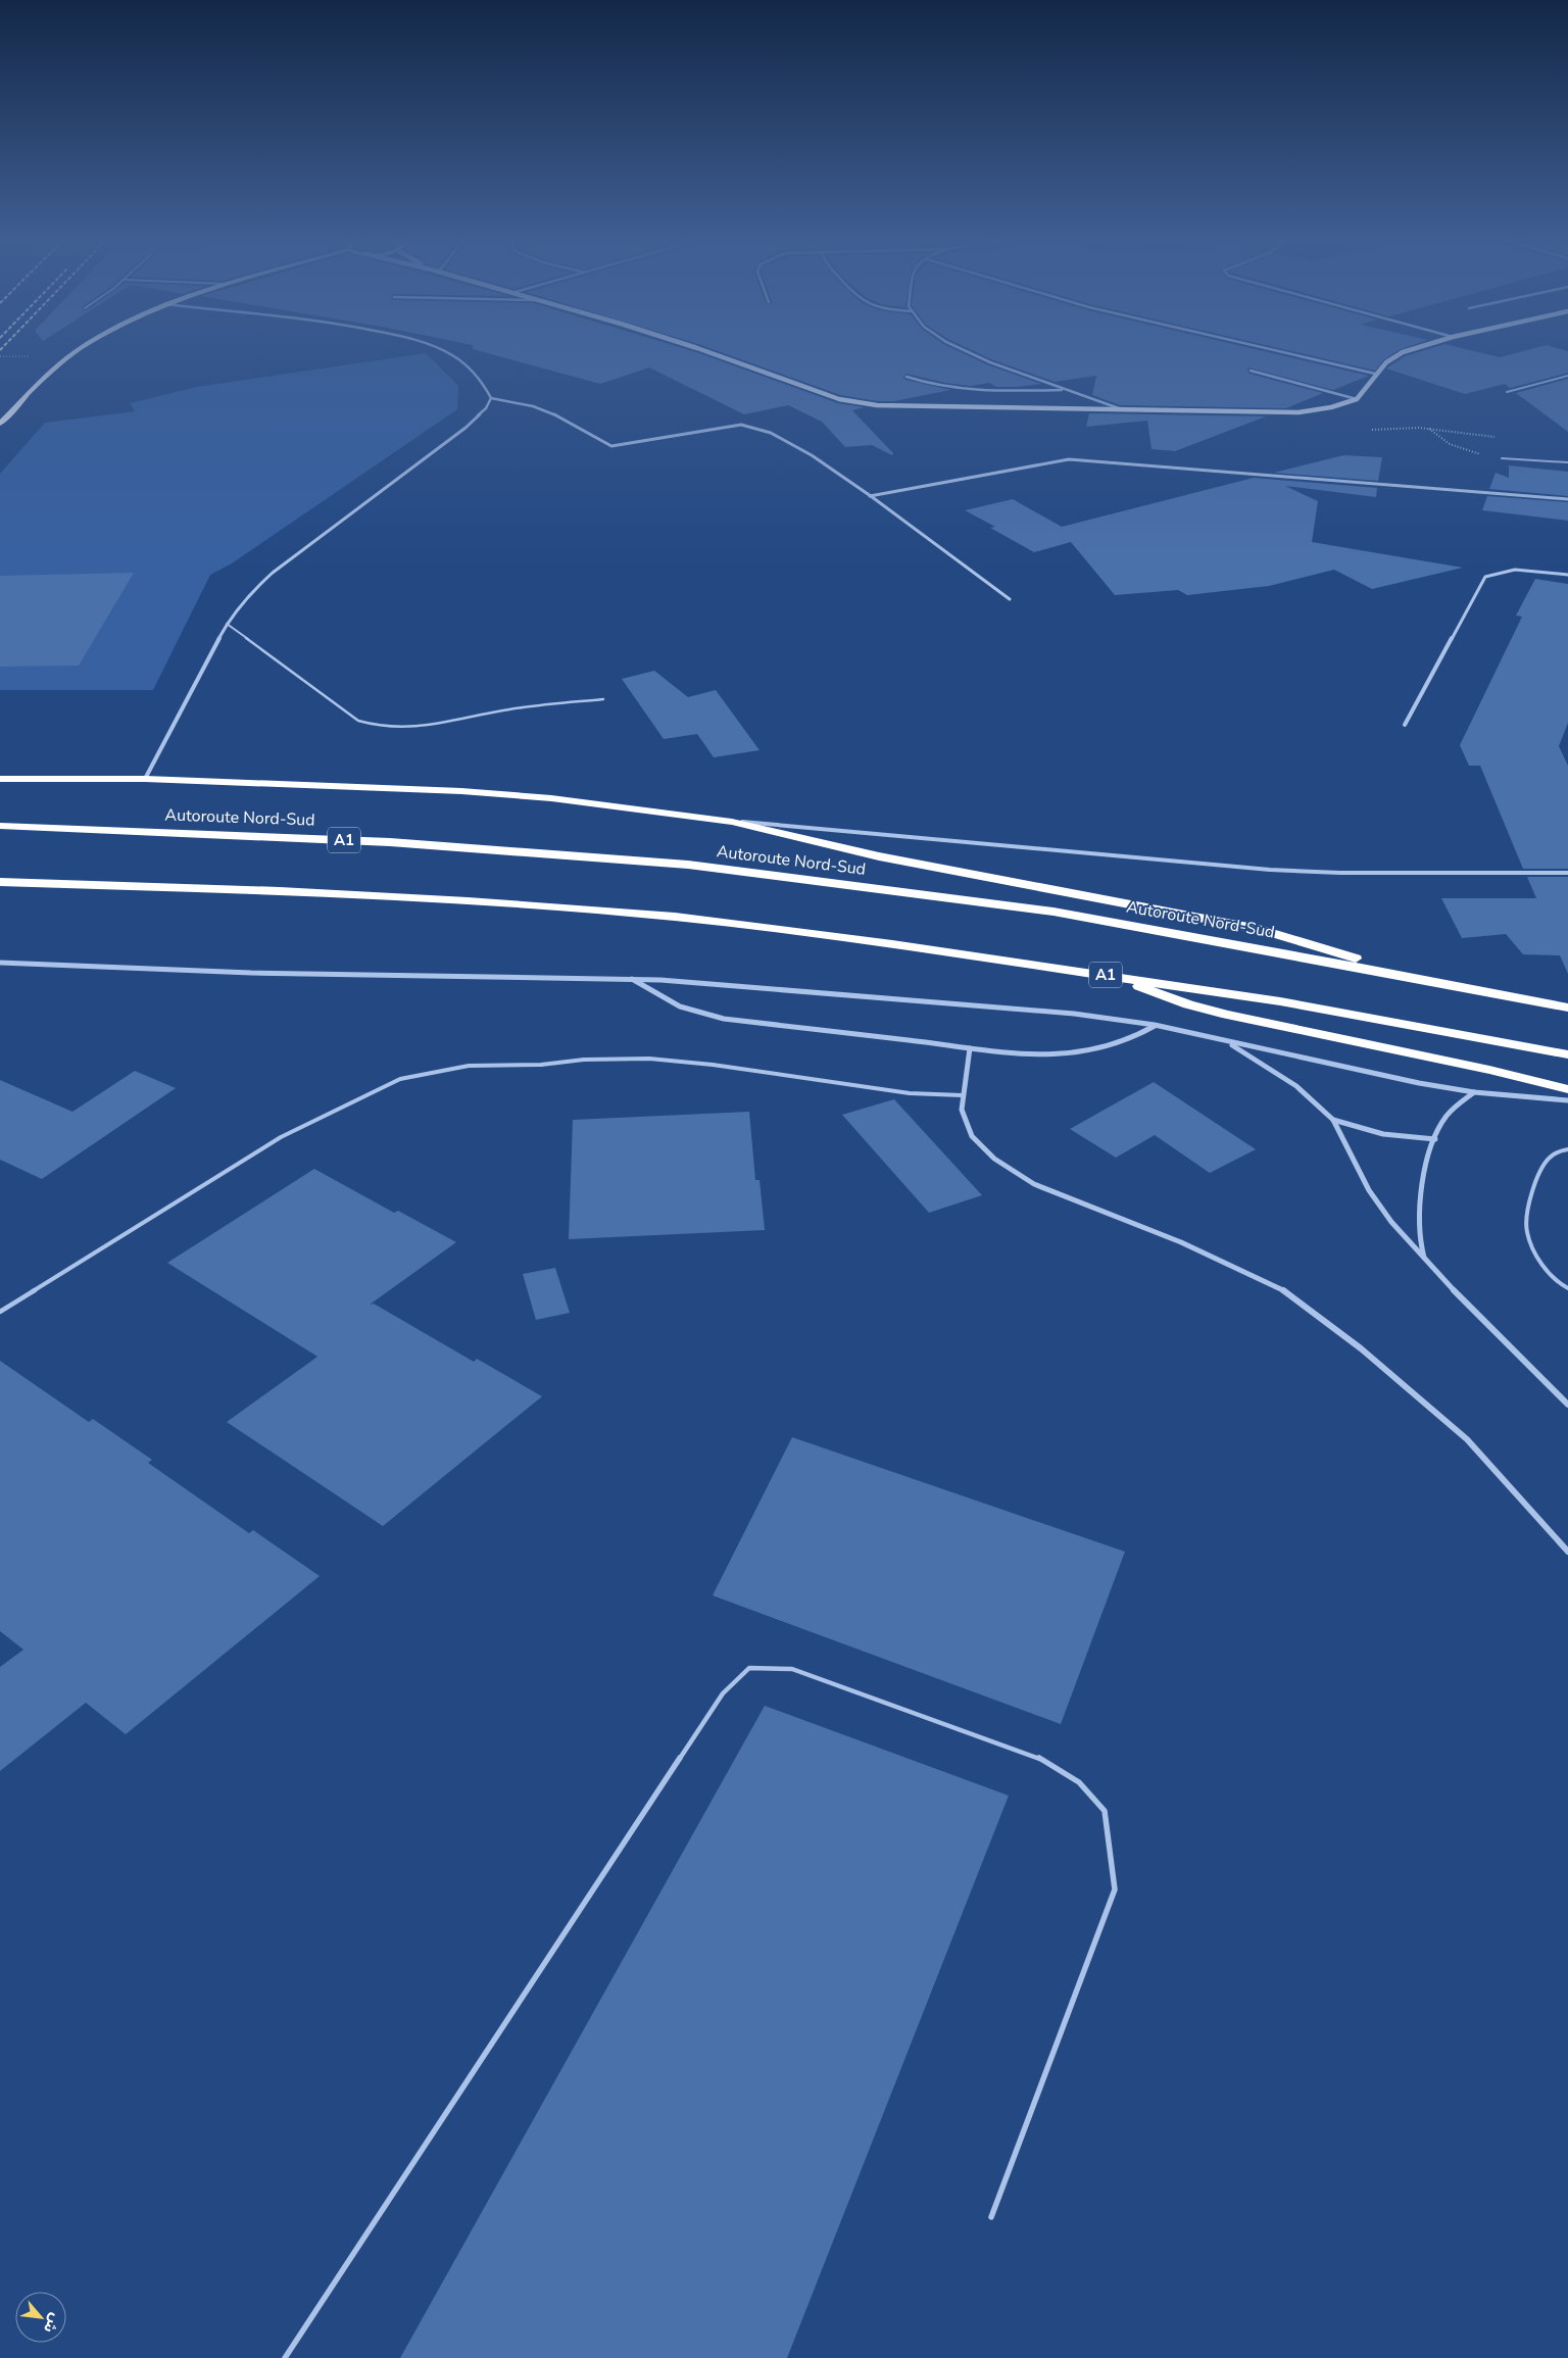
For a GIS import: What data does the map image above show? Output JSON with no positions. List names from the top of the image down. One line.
{"streets":{"highway":["Autoroute Nord-Sud","A1"]},"north":"bottom right"}
